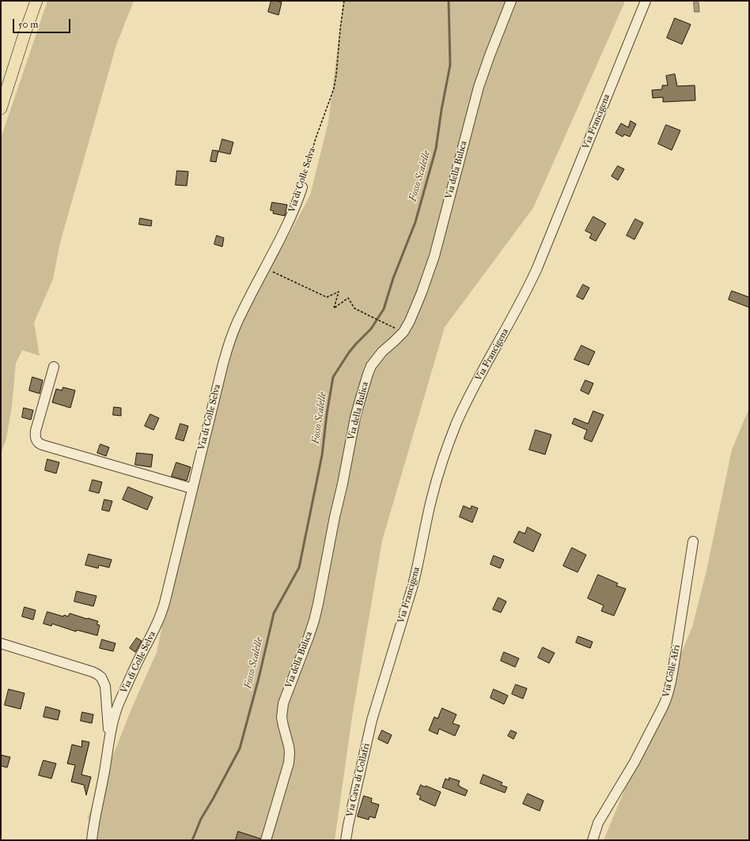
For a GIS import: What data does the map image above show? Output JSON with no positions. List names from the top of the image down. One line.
{"streets":{"street":["Via Francigena","Via della Bulica","Via di Colle Selva","Via Colle Afri","Via Cava di Collafri"]},"crossings":[["Via Francigena","Via Cava di Collafri"]],"water":["Fosso Scalelle"],"scale_bar":"50 m"}
